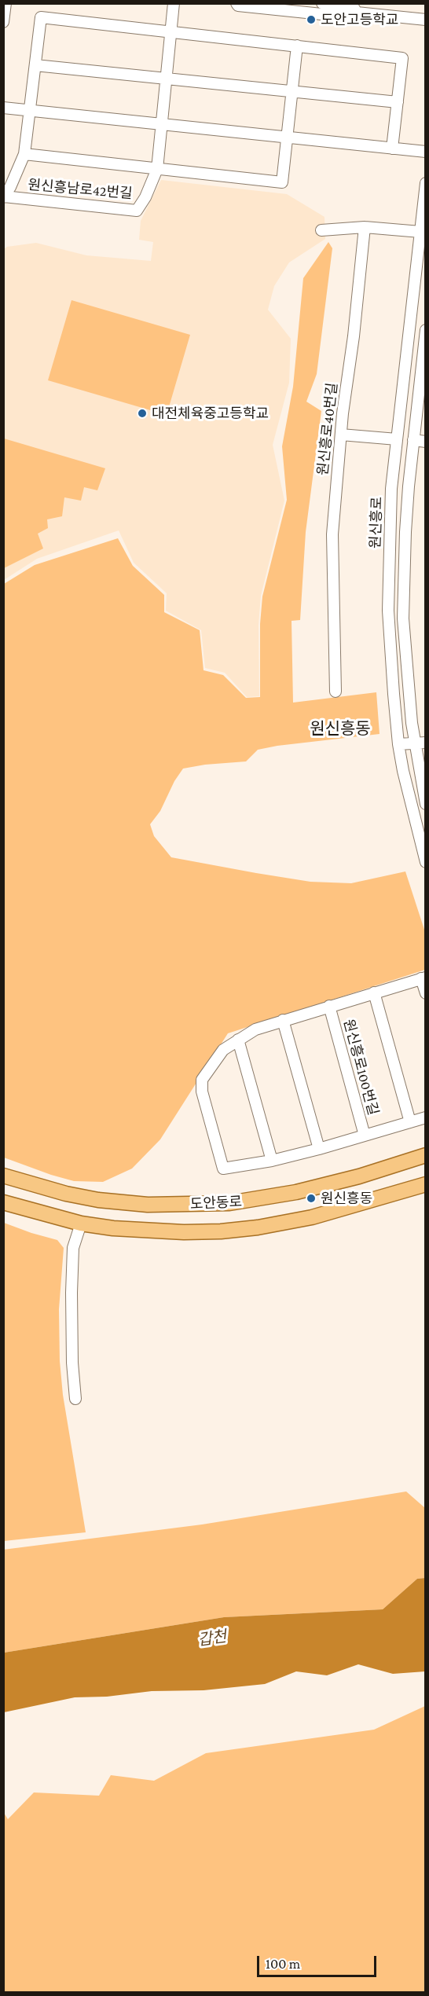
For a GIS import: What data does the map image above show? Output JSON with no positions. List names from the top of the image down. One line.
{"streets":{"main road":["도안동로"],"street":["원신흥남로42번길","원신흥로40번길","원신흥로","원신흥로100번길"]},"districts":["원신흥동"],"water":["갑천"],"places":["도안고등학교","대전체육중고등학교","원신흥동"],"scale_bar":"100 m"}
